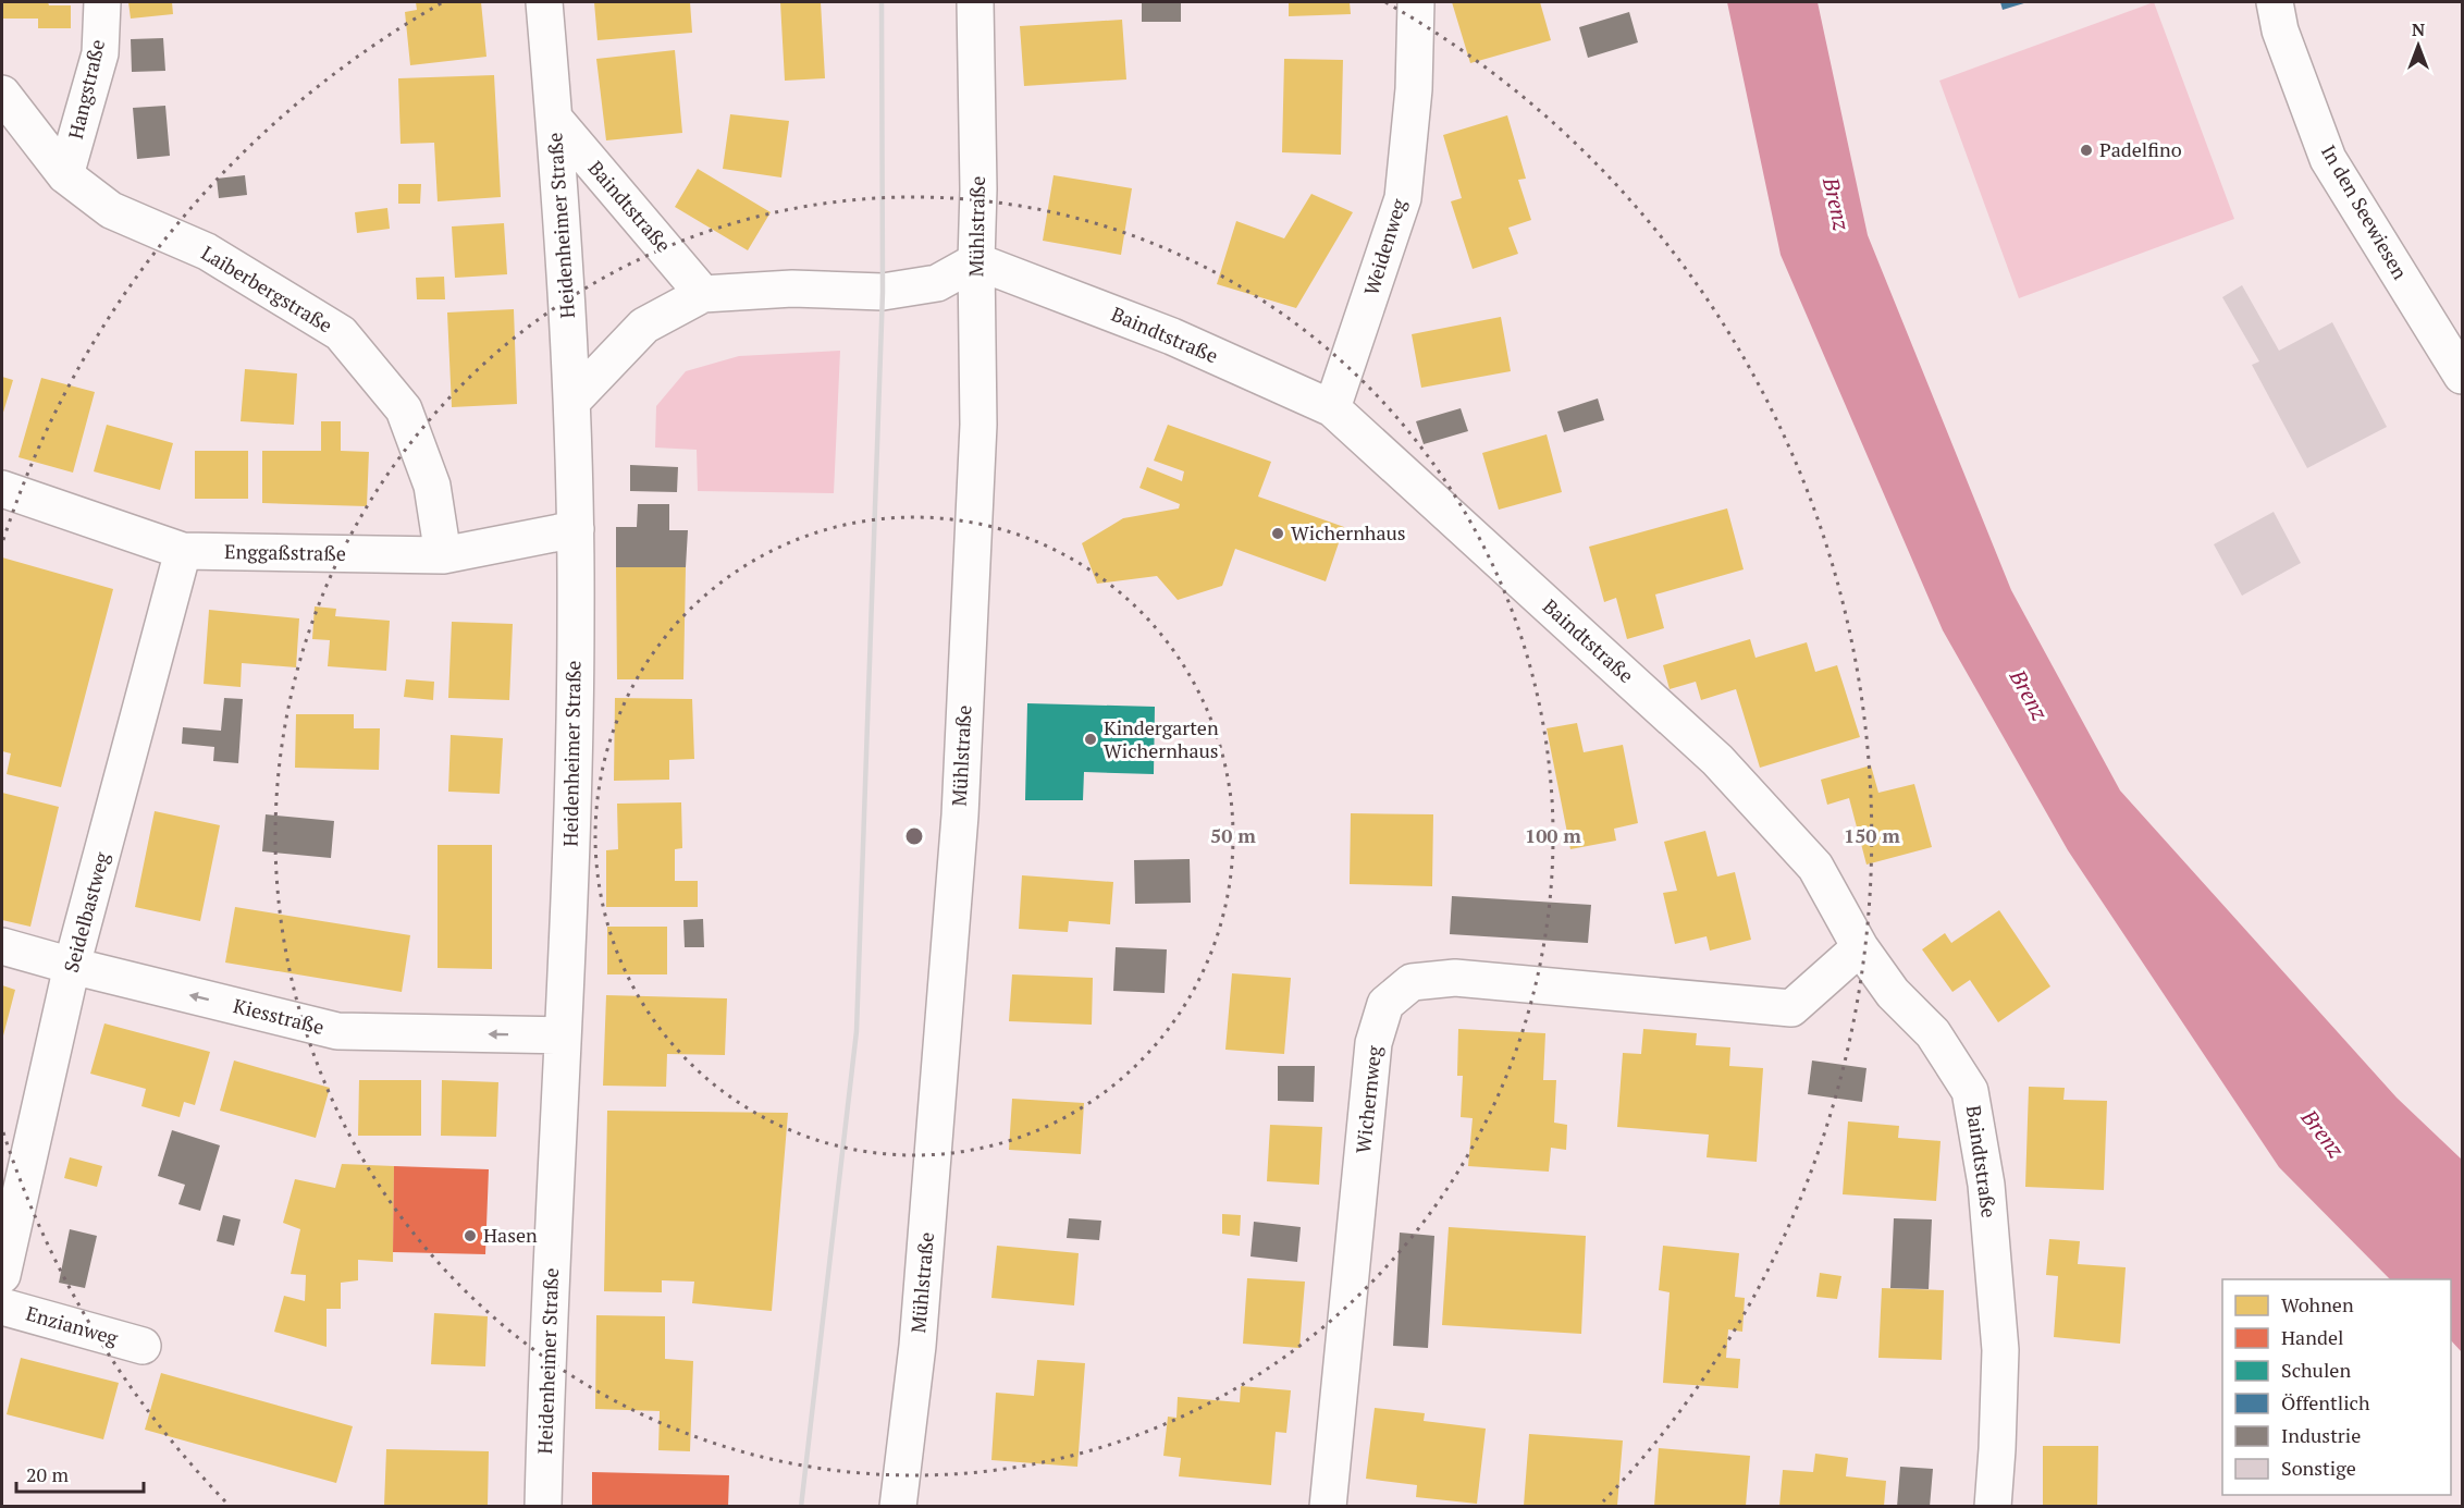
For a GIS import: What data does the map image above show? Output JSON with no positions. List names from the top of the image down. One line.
{"streets":{"street":["Hangstraße","Baindtstraße","In den Seewiesen","Heidenheimer Straße","Mühlstraße","Weidenweg","Laiberbergstraße","Enggaßstraße","Seidelbastweg","Kiesstraße","Wichernweg","Enzianweg"]},"crossings":[["Hangstraße","Laiberbergstraße"],["Baindtstraße","Heidenheimer Straße"],["Baindtstraße","Mühlstraße"],["Baindtstraße","Weidenweg"],["Baindtstraße","Wichernweg"],["Heidenheimer Straße","Enggaßstraße"],["Heidenheimer Straße","Kiesstraße"],["Laiberbergstraße","Enggaßstraße"],["Enggaßstraße","Seidelbastweg"],["Seidelbastweg","Kiesstraße"]],"one_way":["Kiesstraße"],"water":["Brenz"],"places":["Padelfino","Wichernhaus","Kindergarten Wichernhaus","Hasen"],"legend":["Wohnen","Handel","Schulen","Öffentlich","Industrie","Sonstige"],"scale_bar":"20 m","north":"top","rings":["50 m","100 m","150 m"]}
